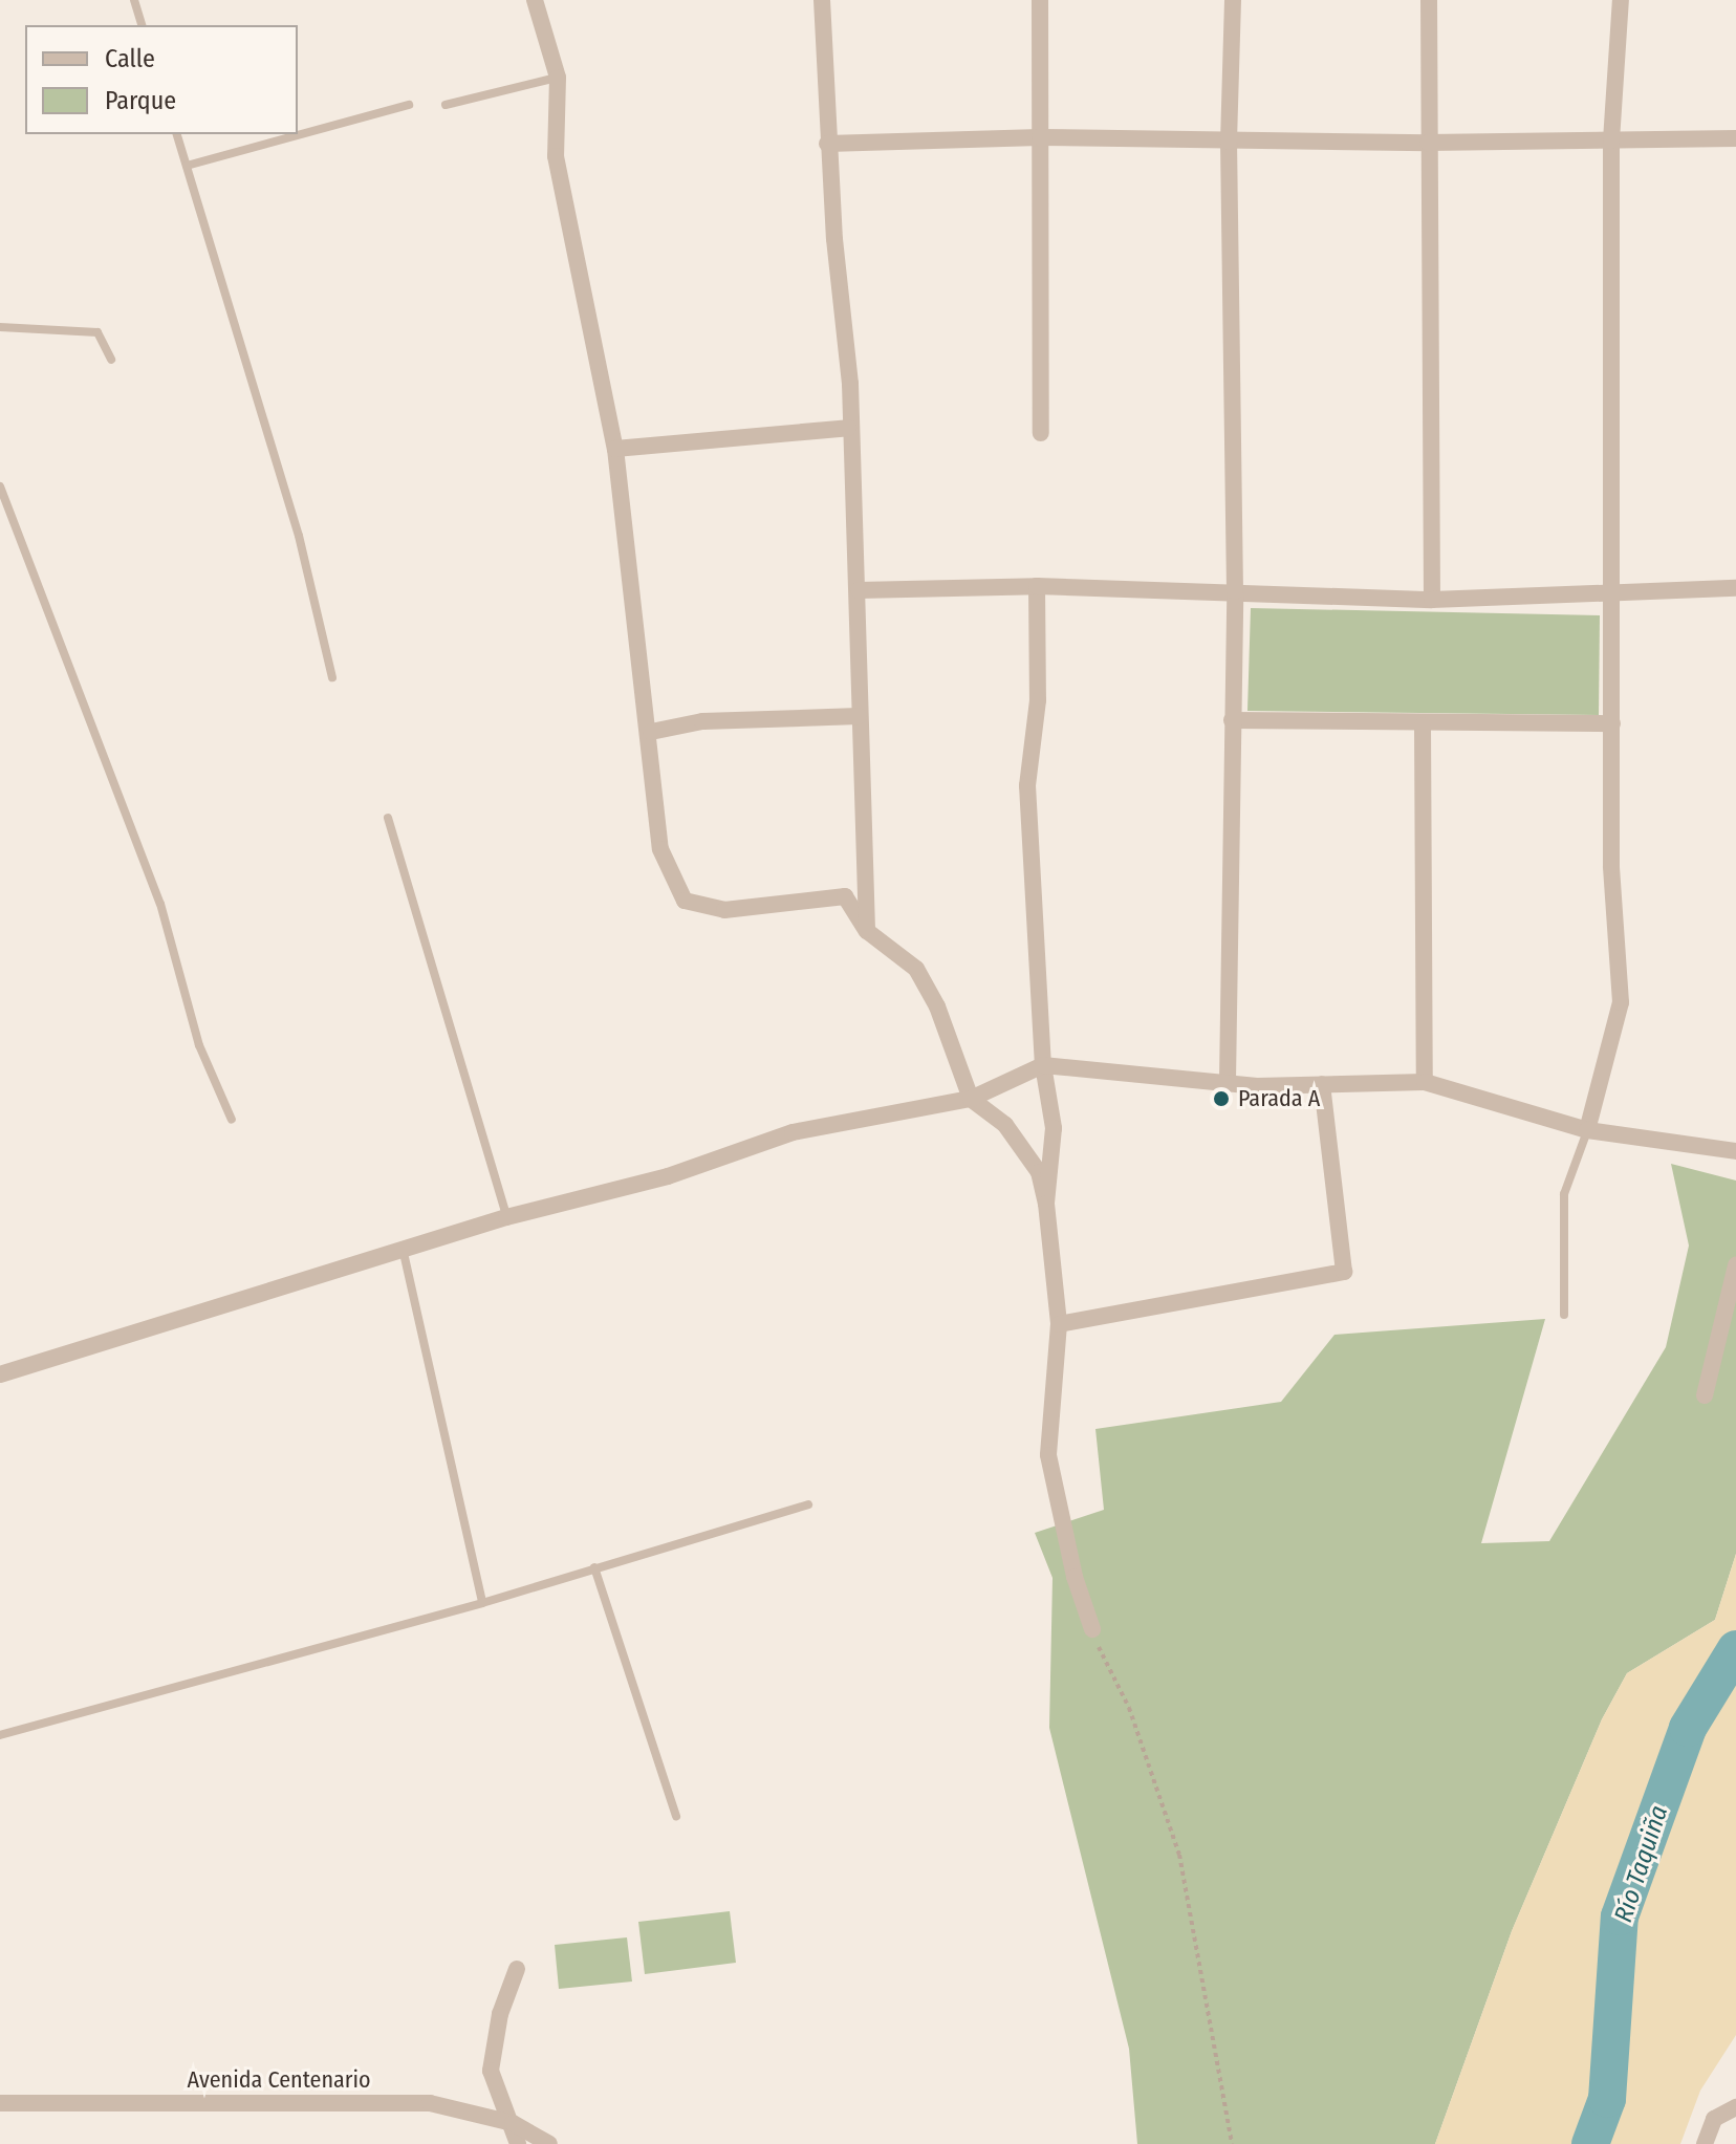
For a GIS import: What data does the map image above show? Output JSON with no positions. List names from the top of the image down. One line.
{"streets":{"street":["Avenida Centenario"]},"water":["Río Taquiña"],"places":["Parada A"],"legend":["Calle","Parque"]}
